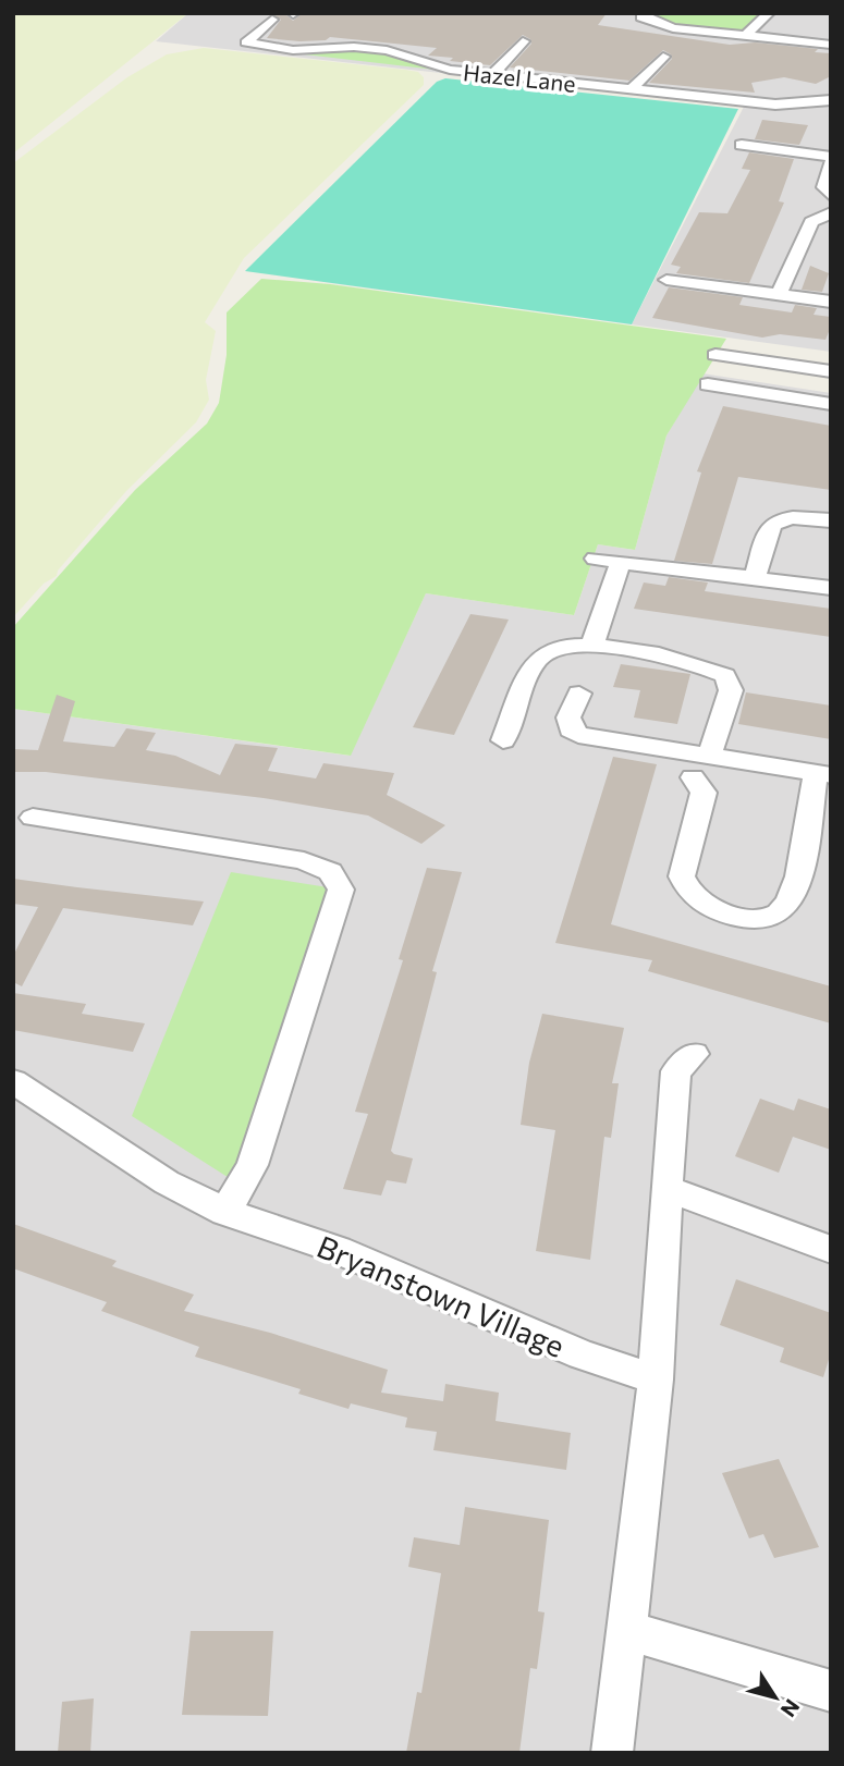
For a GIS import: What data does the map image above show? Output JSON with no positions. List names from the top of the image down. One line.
{"streets":{"street":["Hazel Lane","Bryanstown Village"]},"north":"bottom right"}
